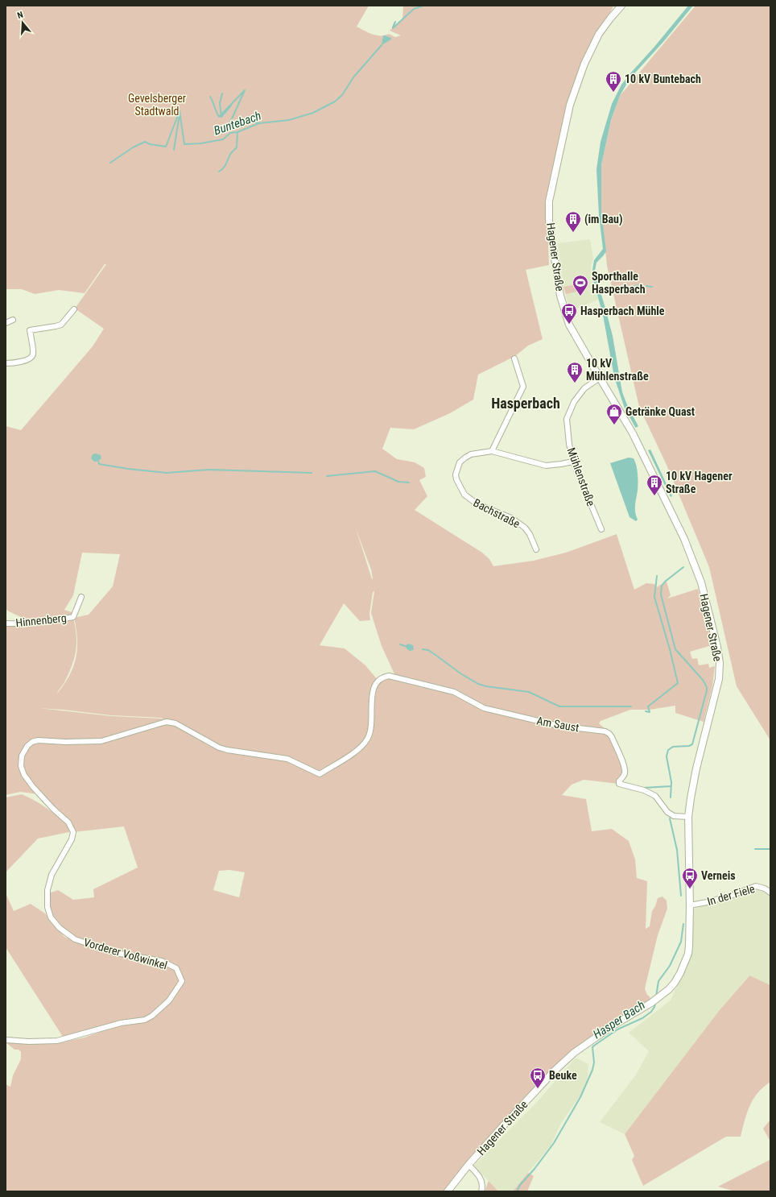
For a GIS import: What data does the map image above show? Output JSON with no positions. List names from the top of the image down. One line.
{"streets":{"main road":["Hagener Straße"],"street":["Mühlenstraße","Bachstraße","Hinnenberg","Am Saust","In der Fiele","Vorderer Voßwinkel"]},"crossings":[["Hagener Straße","Mühlenstraße"],["Hagener Straße","Am Saust"],["Hagener Straße","In der Fiele"],["Mühlenstraße","Bachstraße"],["Am Saust","Vorderer Voßwinkel"]],"districts":["Hasperbach"],"water":["Buntebach","Hasper Bach"],"parks":["Gevelsberger Stadtwald"],"places":{"building":["10 kV Buntebach","(im Bau)","10 kV Mühlenstraße","10 kV Hagener Straße"],"sports":["Sporthalle Hasperbach"],"bus stop":["Hasperbach Mühle","Verneis","Beuke"],"shop":["Getränke Quast"]},"north":"top"}
